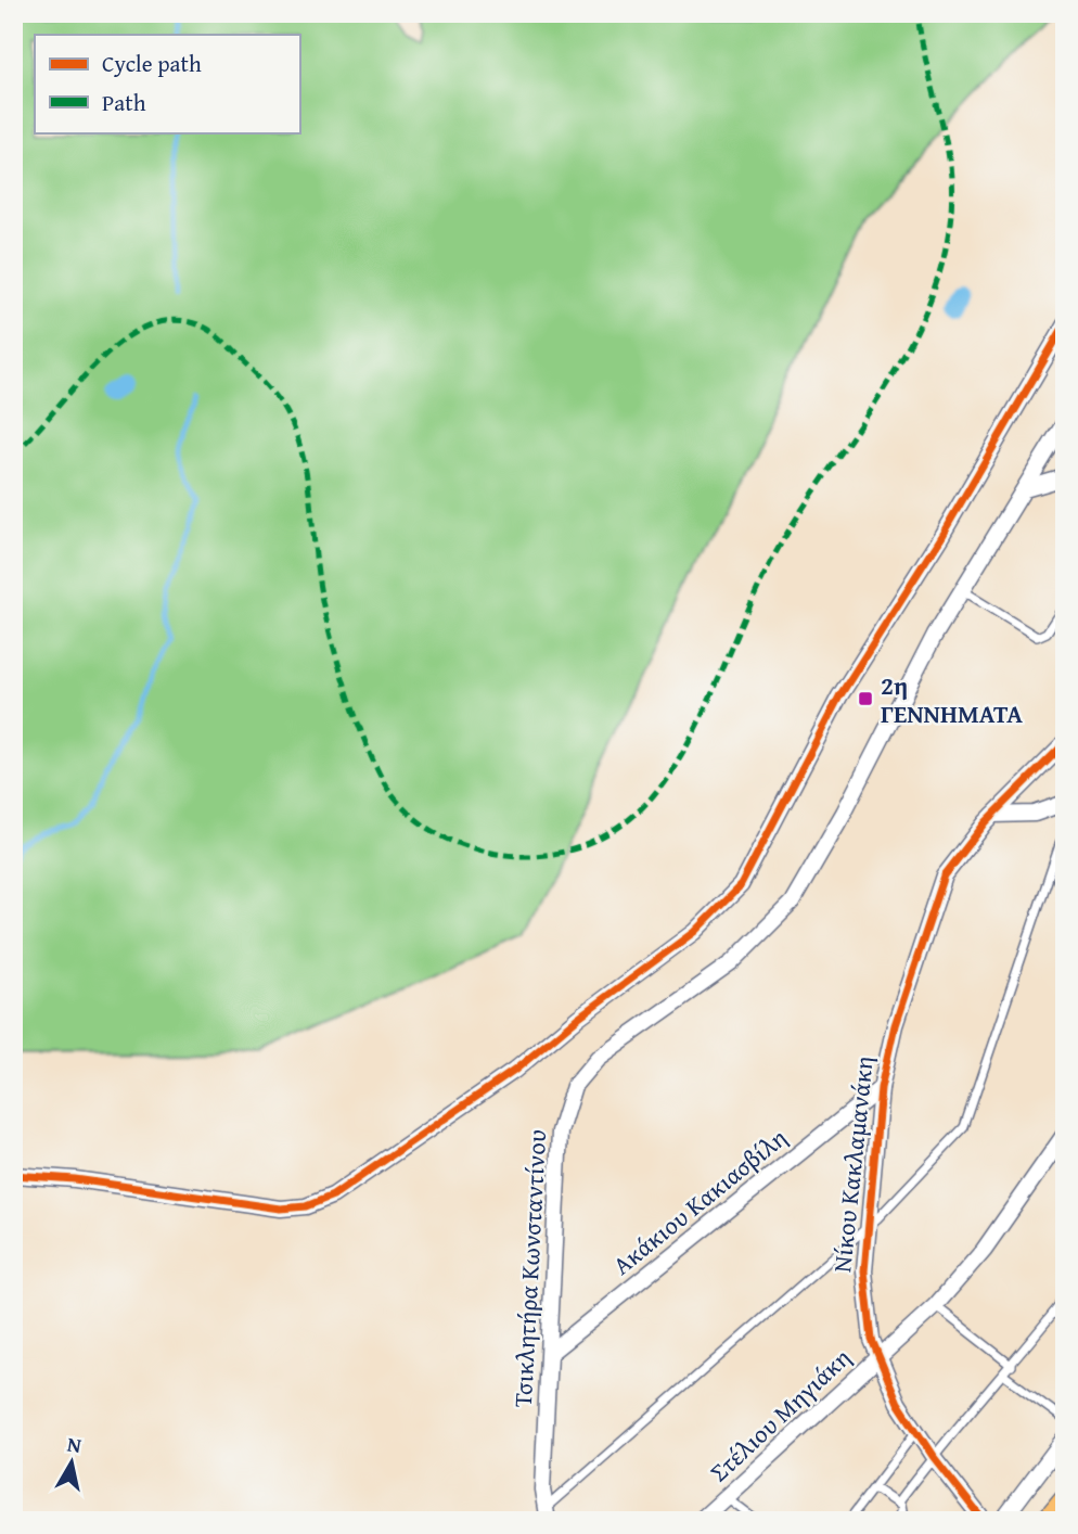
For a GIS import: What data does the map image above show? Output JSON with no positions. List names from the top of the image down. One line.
{"streets":{"street":["Νίκου Κακλαμανάκη","Ακάκιου Κακιασβίλη","Τσικλητήρα Κωνσταντίνου","Στέλιου Μηγιάκη"]},"crossings":[["Νίκου Κακλαμανάκη","Ακάκιου Κακιασβίλη"],["Νίκου Κακλαμανάκη","Στέλιου Μηγιάκη"],["Ακάκιου Κακιασβίλη","Τσικλητήρα Κωνσταντίνου"]],"places":{"transit":["2η ΓΕΝΝΗΜΑΤΑ"]},"legend":["Cycle path","Path"],"north":"top"}
